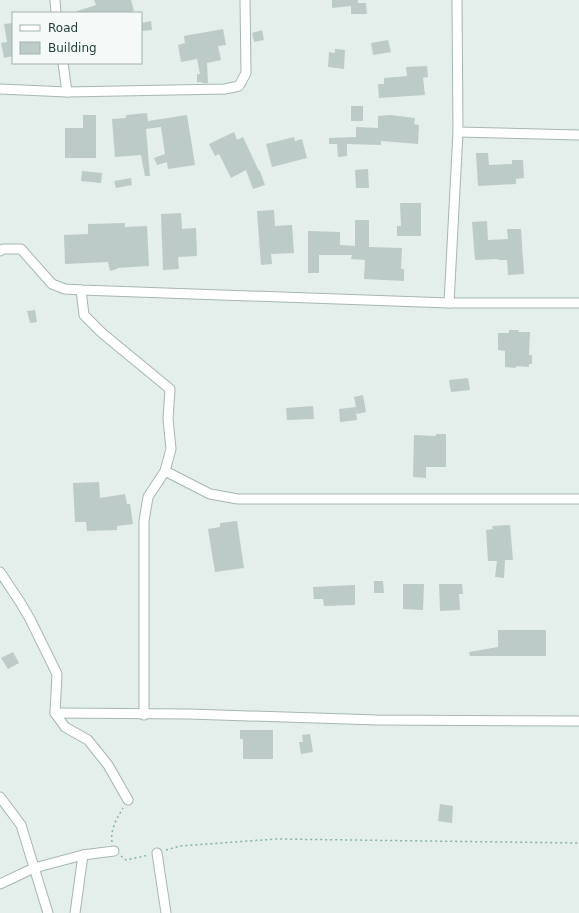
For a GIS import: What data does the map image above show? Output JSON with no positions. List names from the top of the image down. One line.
{"legend":["Road","Building"]}
